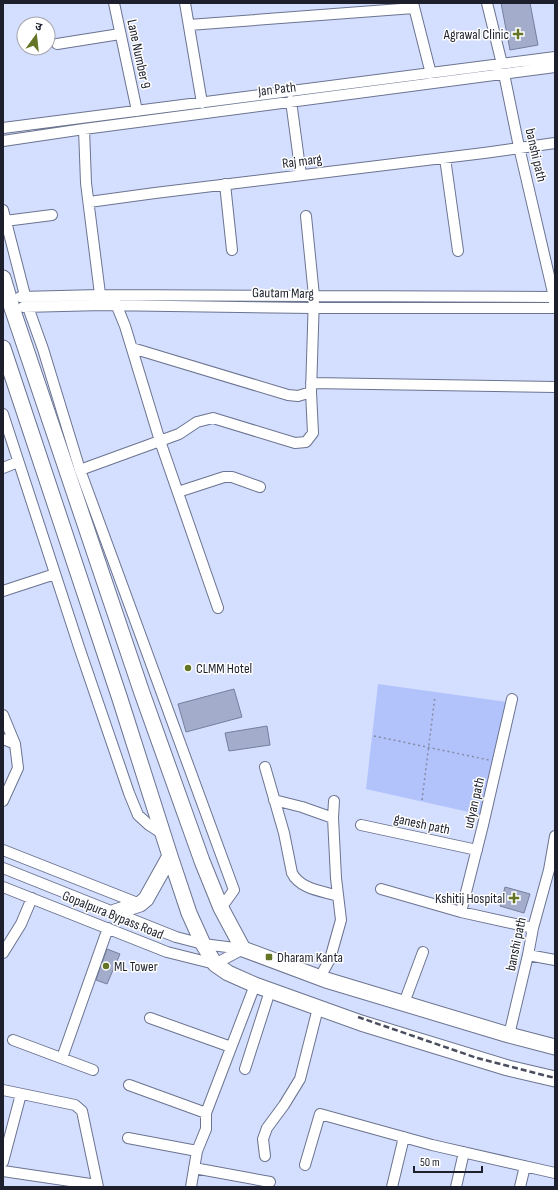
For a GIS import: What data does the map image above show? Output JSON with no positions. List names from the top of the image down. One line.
{"streets":{"street":["Lane Number 9","Jan Path","banshi path","Raj marg","Gautam Marg","udyan path","ganesh path","Gopalpura Bypass Road"]},"crossings":[["Lane Number 9","Jan Path"],["Jan Path","banshi path"],["banshi path","Raj marg"],["banshi path","Gautam Marg"],["udyan path","ganesh path"]],"places":{"health":["Agrawal Clinic","Kshitij Hospital"],"other":["CLMM Hotel","ML Tower"],"transit":["Dharam Kanta"]},"scale_bar":"50 m","north":"top"}
